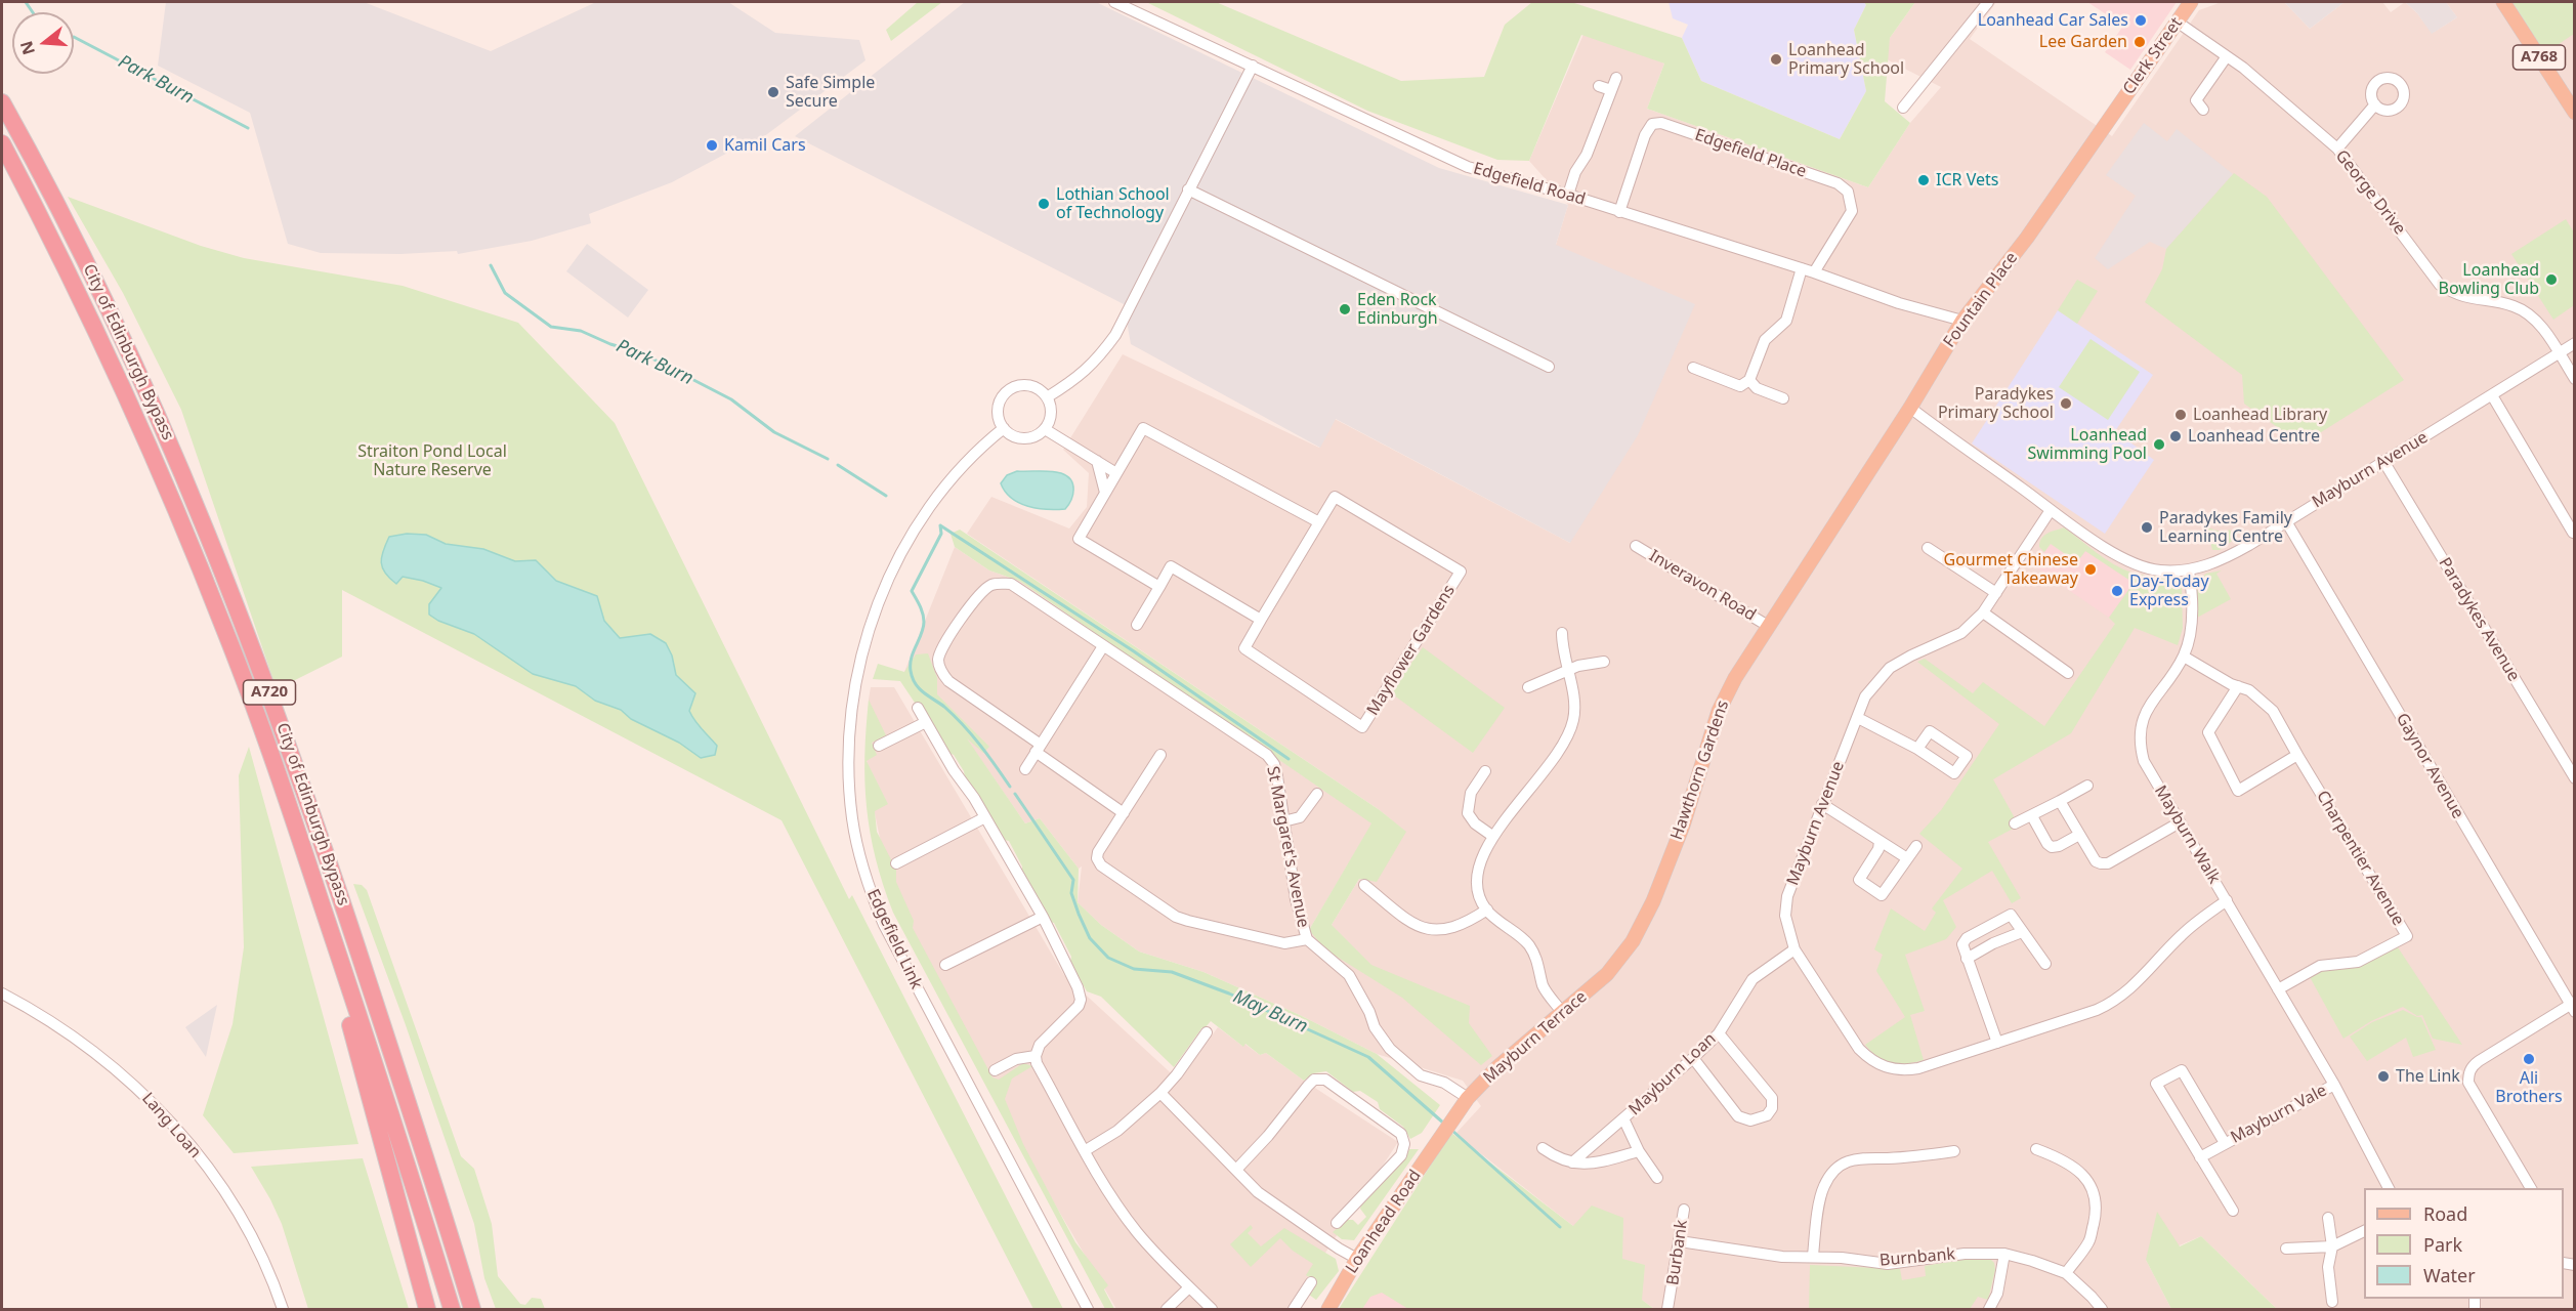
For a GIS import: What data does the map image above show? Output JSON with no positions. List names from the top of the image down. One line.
{"streets":{"highway":["City of Edinburgh Bypass","A720"],"main road":["Clerk Street","A768","Fountain Place","Hawthorn Gardens","Mayburn Terrace","Loanhead Road"],"street":["Edgefield Place","Edgefield Road","George Drive","Mayburn Avenue","Inveravon Road","Paradykes Avenue","Mayflower Gardens","Gaynor Avenue","Mayburn Walk","St Margaret's Avenue","Charpentier Avenue","Edgefield Link","Mayburn Loan","Mayburn Vale","Lang Loan","Burbank","Burnbank"]},"crossings":[["Clerk Street","George Drive"],["Clerk Street","Fountain Place"],["Edgefield Place","Edgefield Road"],["Edgefield Road","Fountain Place"],["George Drive","Mayburn Avenue"],["Fountain Place","Mayburn Avenue"],["Fountain Place","Hawthorn Gardens"],["Mayburn Avenue","Paradykes Avenue"],["Mayburn Avenue","Gaynor Avenue"],["Mayburn Avenue","Mayburn Walk"],["Mayburn Avenue","Mayburn Loan"],["Inveravon Road","Hawthorn Gardens"],["Hawthorn Gardens","Mayburn Terrace"],["Mayburn Walk","Charpentier Avenue"],["Mayburn Walk","Mayburn Vale"],["St Margaret's Avenue","Mayburn Terrace"],["Mayburn Terrace","Loanhead Road"],["Burbank","Burnbank"]],"water":["Park Burn","May Burn"],"parks":["Straiton Pond Local Nature Reserve"],"places":["Loanhead Car Sales","Lee Garden","Loanhead Primary School","Safe Simple Secure","Kamil Cars","ICR Vets","Lothian School of Technology","Loanhead Bowling Club","Eden Rock Edinburgh","Paradykes Primary School","Loanhead Library","Loanhead Centre","Loanhead Swimming Pool","Paradykes Family Learning Centre","Gourmet Chinese Takeaway","Day-Today Express","Ali Brothers","The Link"],"legend":["Road","Park","Water"],"north":"left"}
